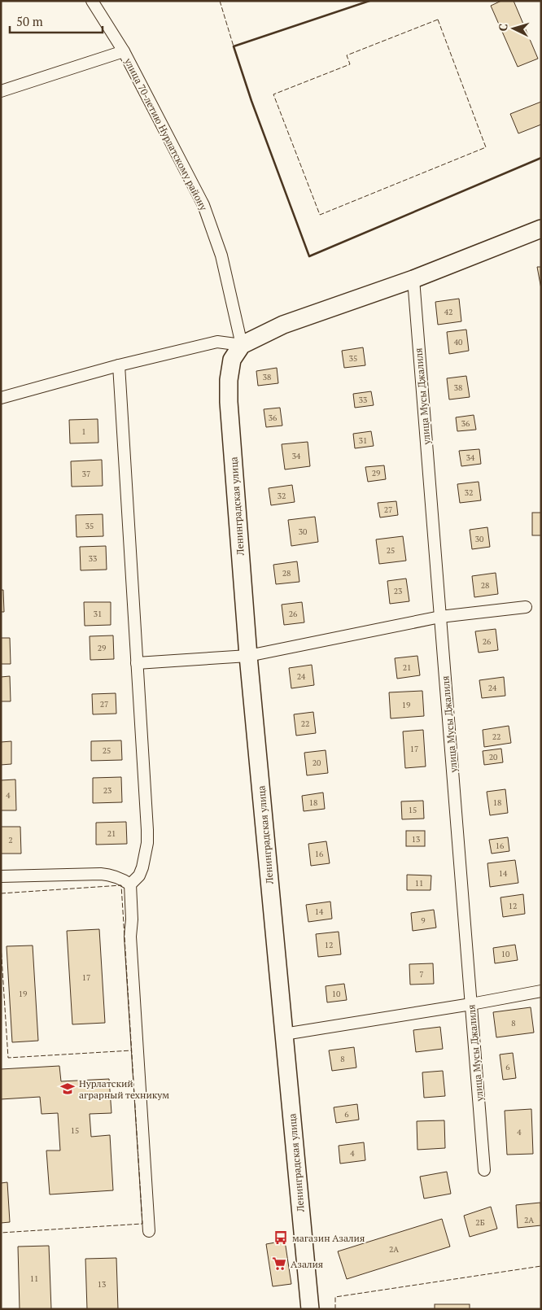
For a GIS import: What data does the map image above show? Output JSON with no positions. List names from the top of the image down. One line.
{"streets":{"main road":["Ленинградская улица"],"street":["улица 70-летию Нурлатскому району","улица Мусы Джалиля"]},"crossings":[["улица 70-летию Нурлатскому району","Ленинградская улица"]],"places":{"school or university":["Нурлатский аграрный техникум"],"bus stop":["магазин Азалия"],"supermarket":["Азалия"]},"house_numbers":["42","40","35","38","38","33","36","36","1","31","34","34","29","37","32","32","27","35","30","30","25","33","28","28","23","31","26","26","29","21","24","24","27","19","22","22","17","25","20","20","23","4","18","18","15","21","13","2","16","16","14","11","12","14","9","12","10","7","17","19","10","8","8","6","6","15","4","4","2А","2Б","2А","11","13"],"scale_bar":"50 m","north":"left"}
